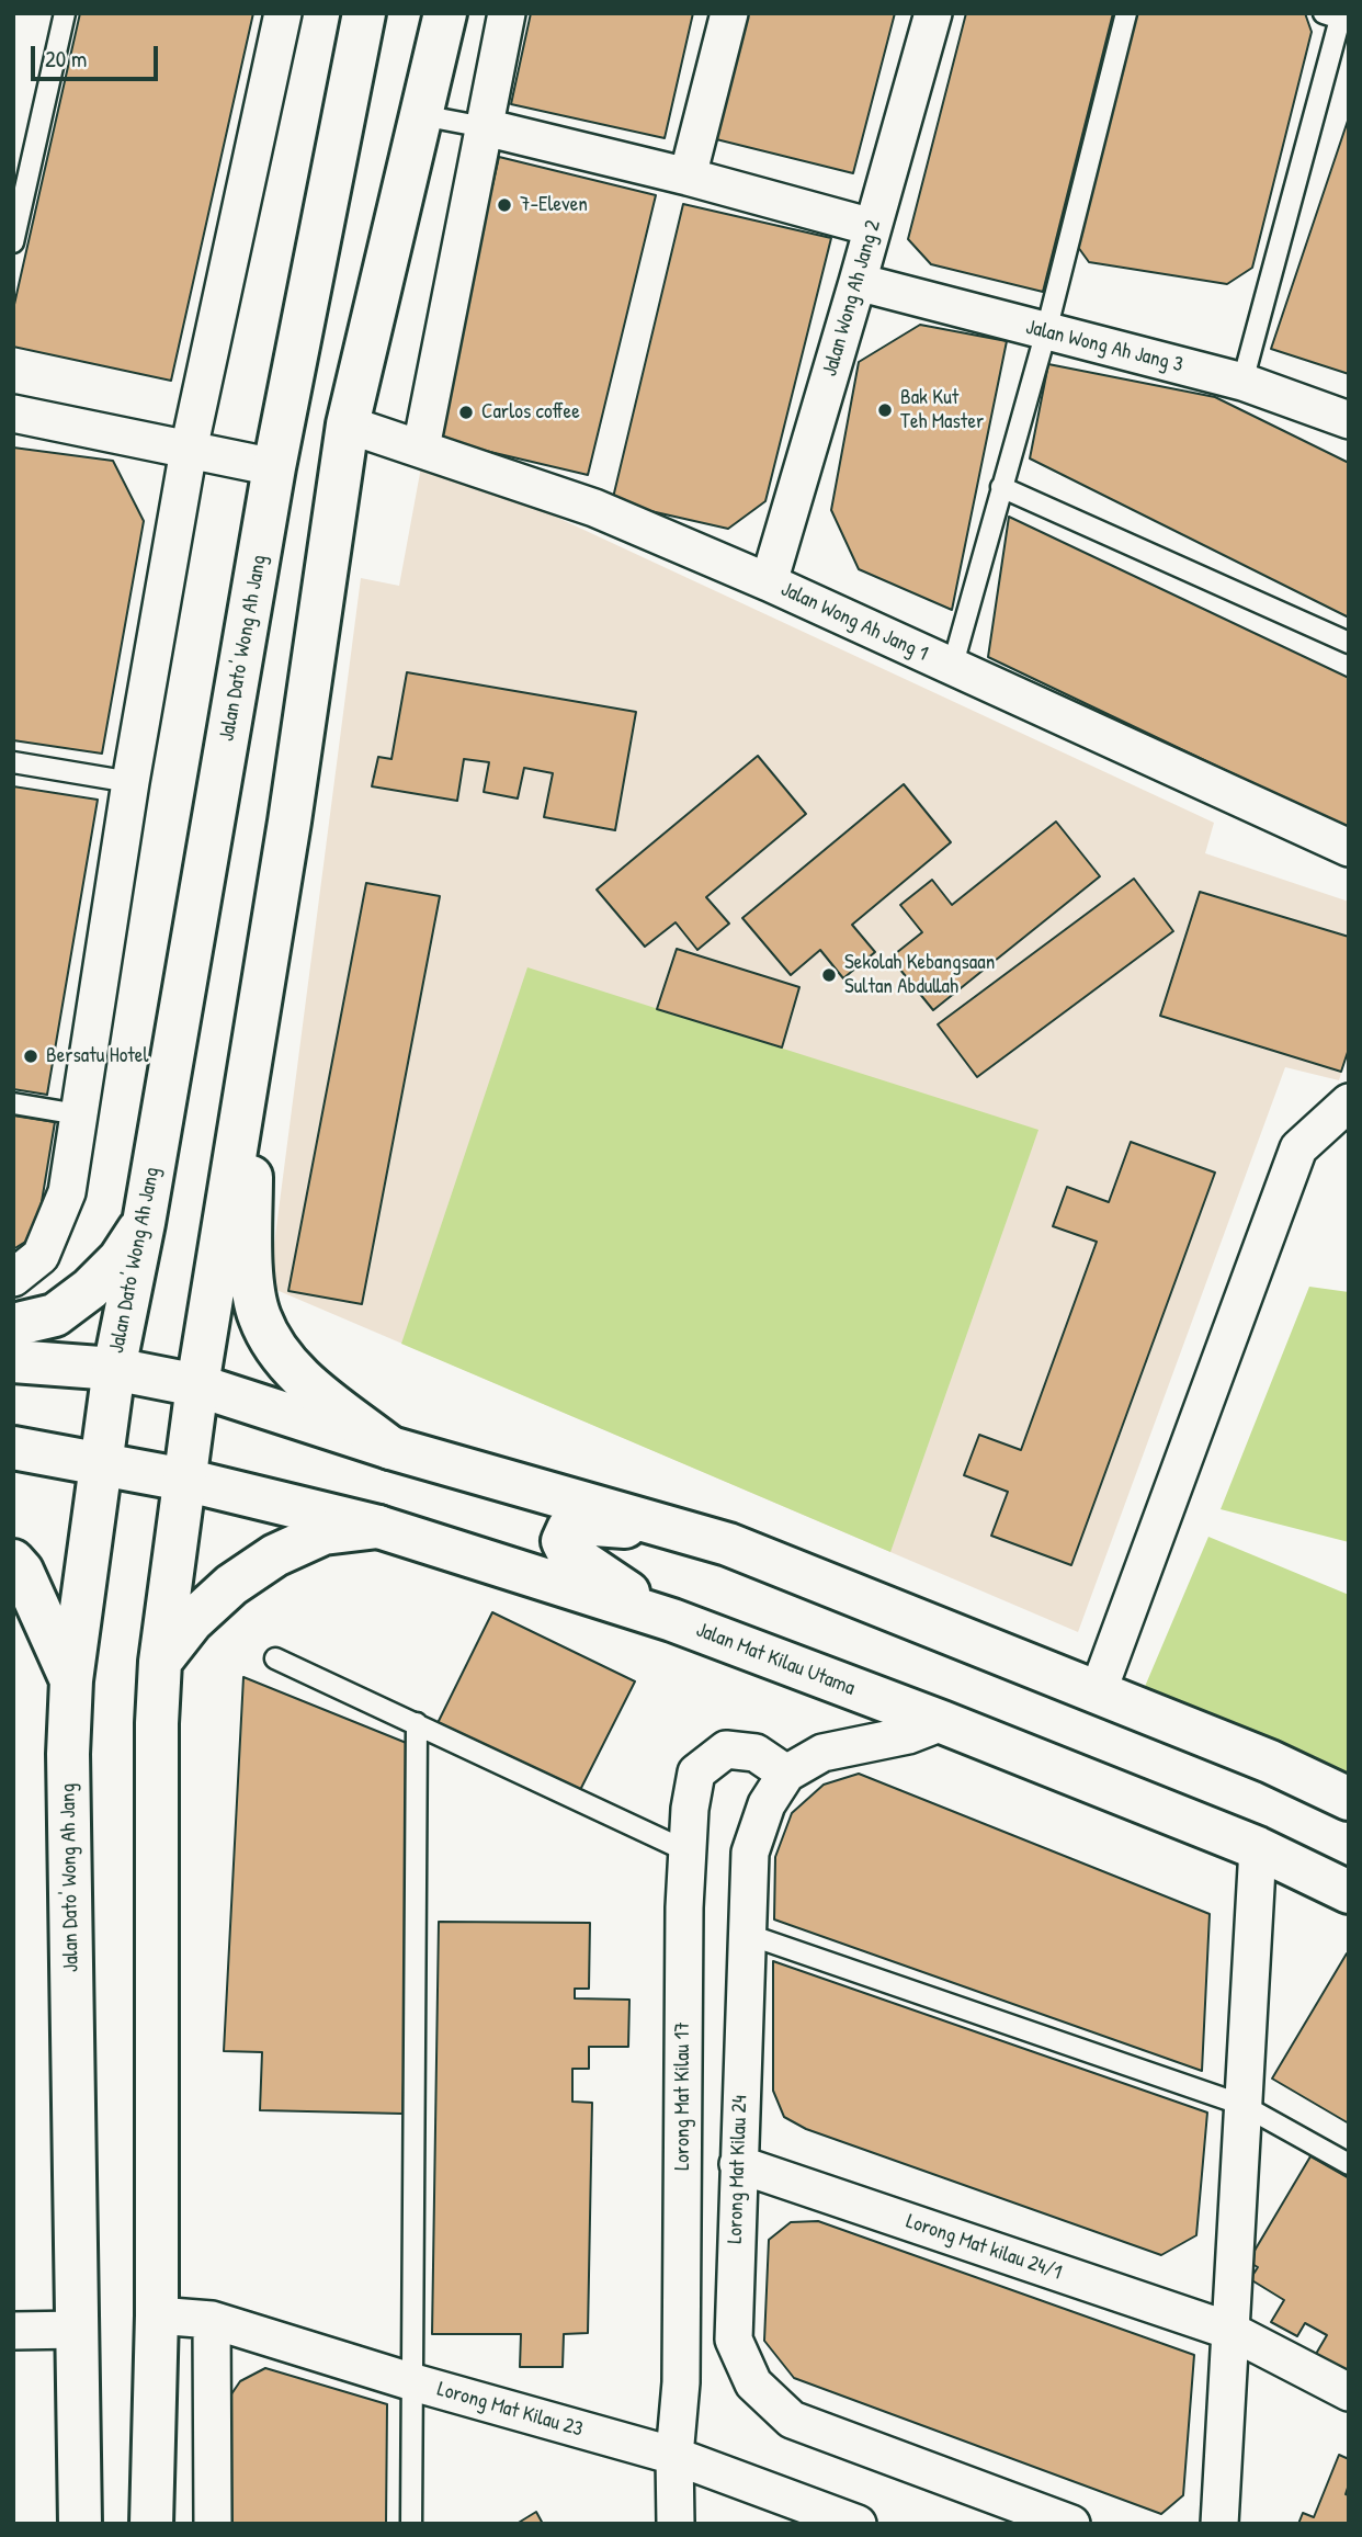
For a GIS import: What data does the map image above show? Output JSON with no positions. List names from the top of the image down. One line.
{"streets":{"main road":["Jalan Dato' Wong Ah Jang","Jalan Mat Kilau Utama"],"street":["Jalan Wong Ah Jang 2","Jalan Wong Ah Jang 3","Jalan Wong Ah Jang 1","Lorong Mat Kilau 17","Lorong Mat Kilau 24","Lorong Mat kilau 24/1","Lorong Mat Kilau 23"]},"crossings":[["Jalan Wong Ah Jang 2","Jalan Wong Ah Jang 3"],["Jalan Wong Ah Jang 2","Jalan Wong Ah Jang 1"],["Jalan Dato' Wong Ah Jang","Jalan Mat Kilau Utama"],["Jalan Mat Kilau Utama","Lorong Mat Kilau 24"],["Lorong Mat Kilau 17","Lorong Mat Kilau 24"],["Lorong Mat Kilau 17","Lorong Mat Kilau 23"],["Lorong Mat Kilau 24","Lorong Mat kilau 24/1"]],"places":["7-Eleven","Bak Kut Teh Master","Carlos coffee","Sekolah Kebangsaan Sultan Abdullah","Bersatu Hotel"],"scale_bar":"20 m"}
